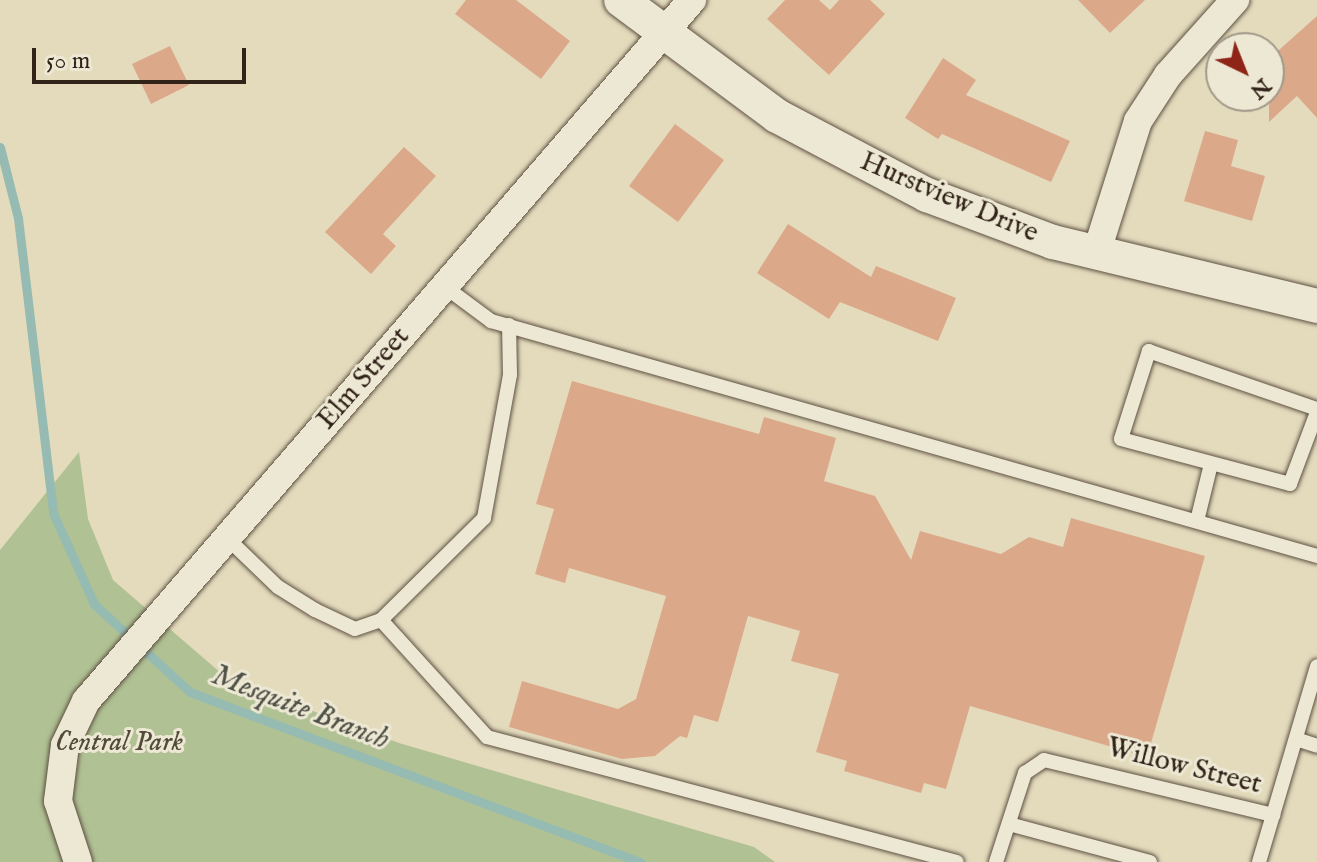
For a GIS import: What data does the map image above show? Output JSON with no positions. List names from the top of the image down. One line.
{"streets":{"street":["Hurstview Drive","Elm Street"],"lane":["Willow Street"]},"crossings":[["Hurstview Drive","Elm Street"]],"water":["Mesquite Branch"],"parks":["Central Park"],"scale_bar":"50 m","north":"bottom right"}
